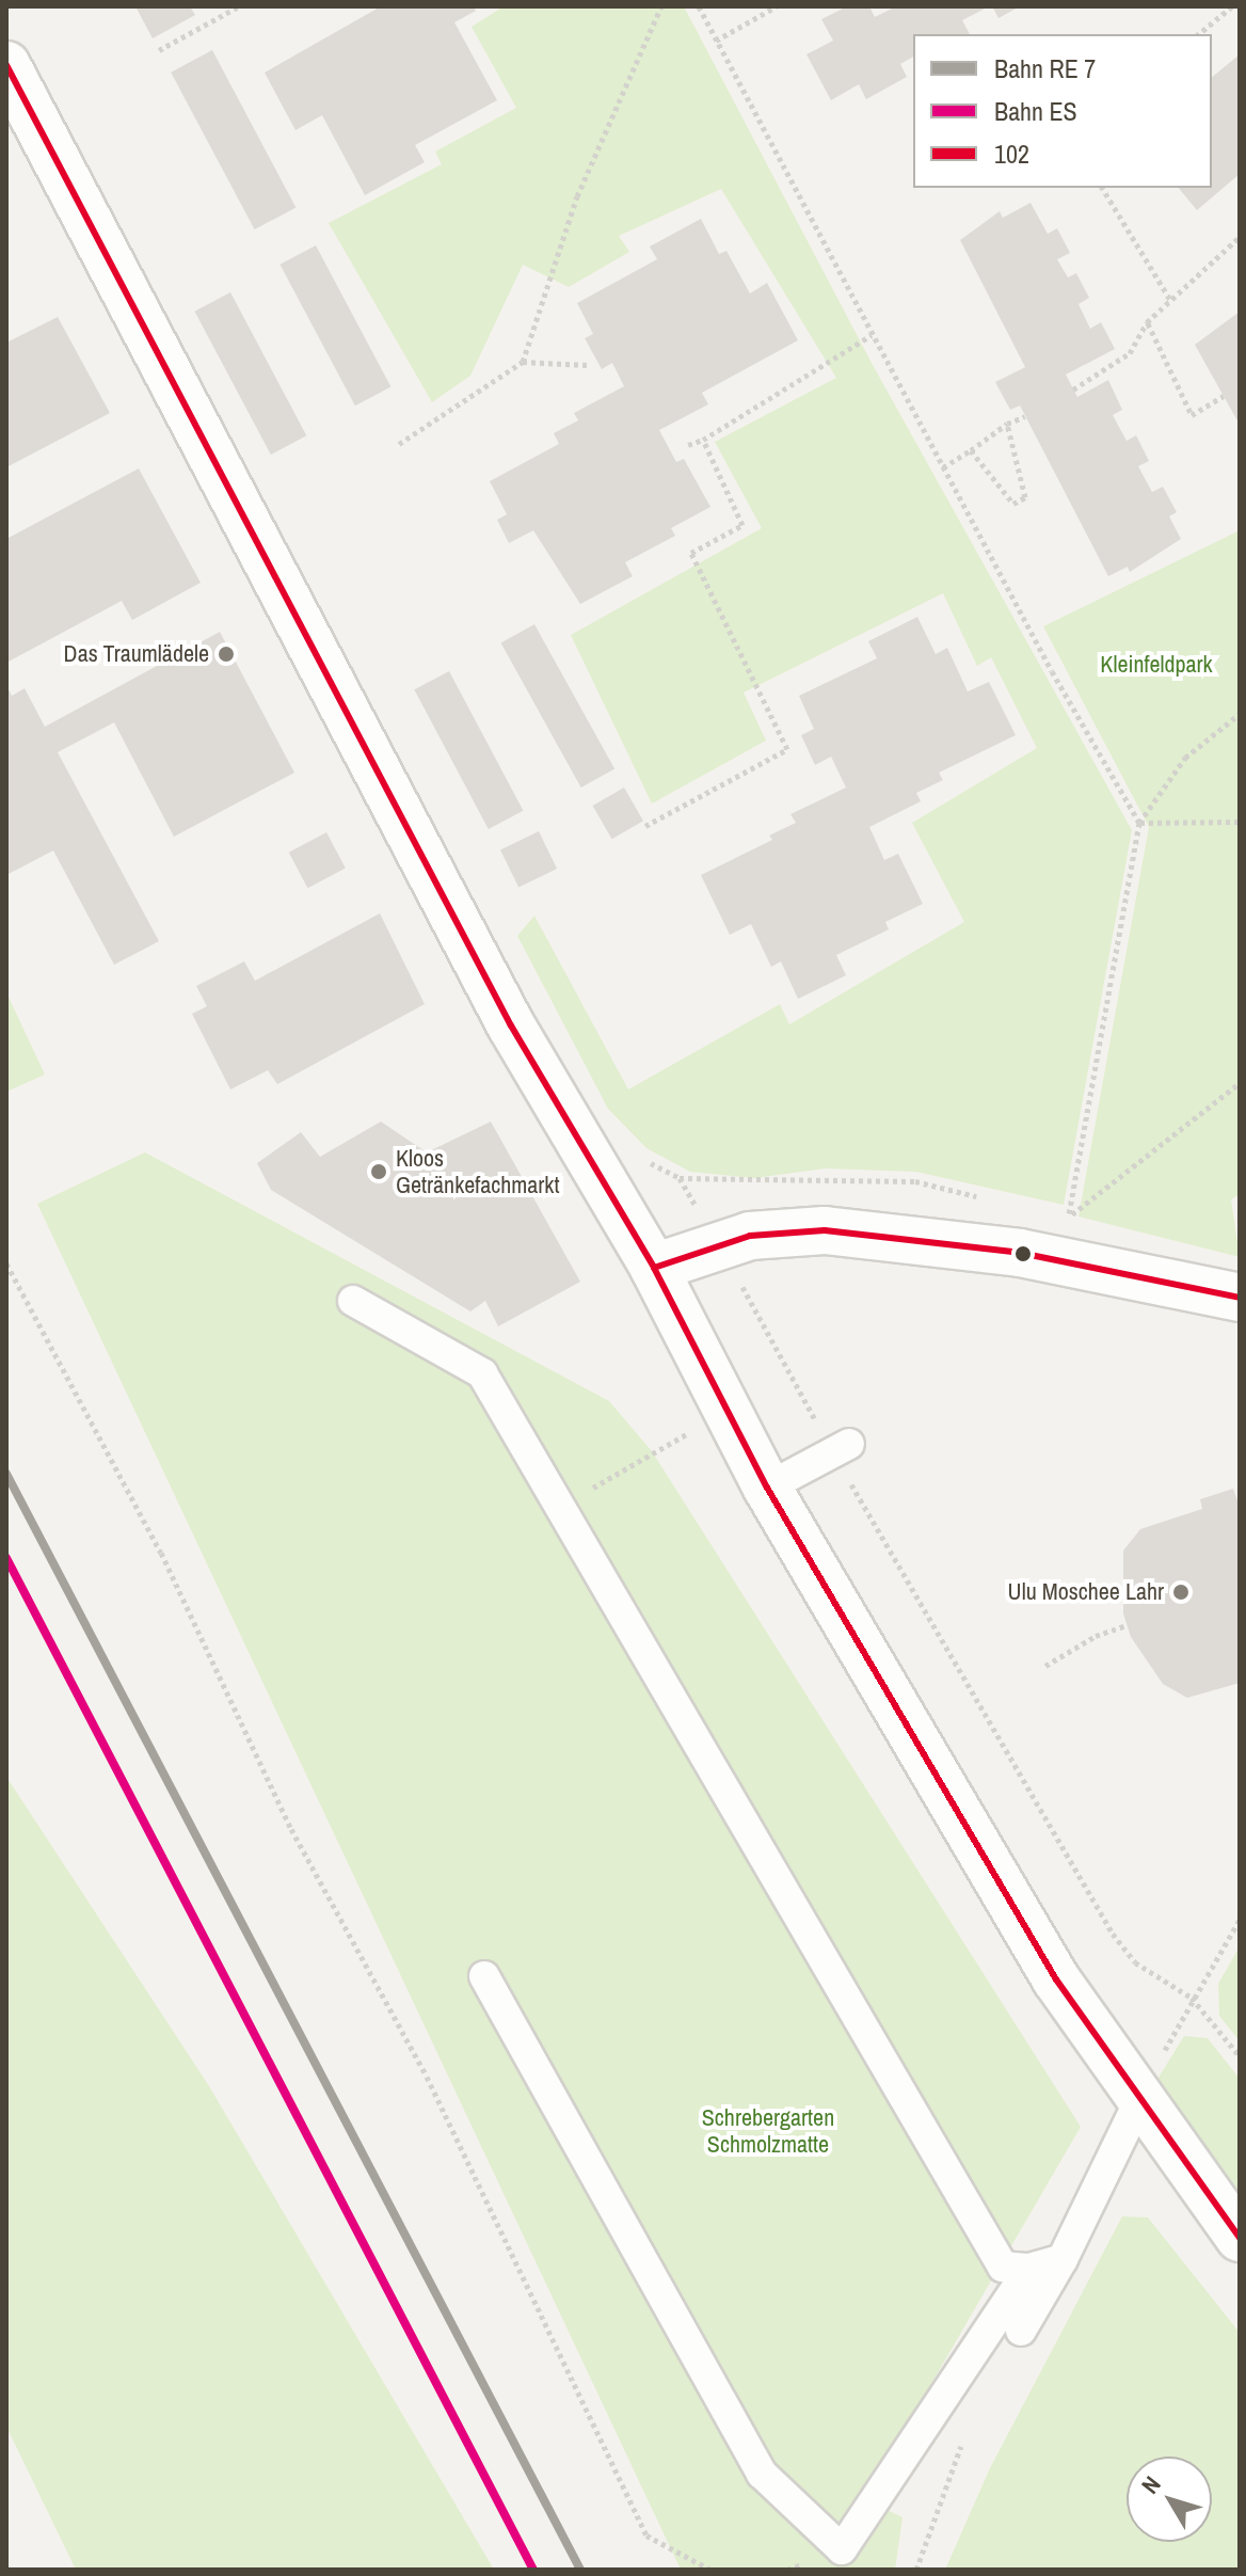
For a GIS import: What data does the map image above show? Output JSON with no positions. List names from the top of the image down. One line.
{"parks":["Kleinfeldpark","Schrebergarten Schmolzmatte"],"places":["Das Traumlädele","Kloos Getränkefachmarkt","Ulu Moschee Lahr"],"lines":["transit line 102","rail line ES"],"legend":["Bahn RE 7","Bahn ES","102"],"north":"top left"}
